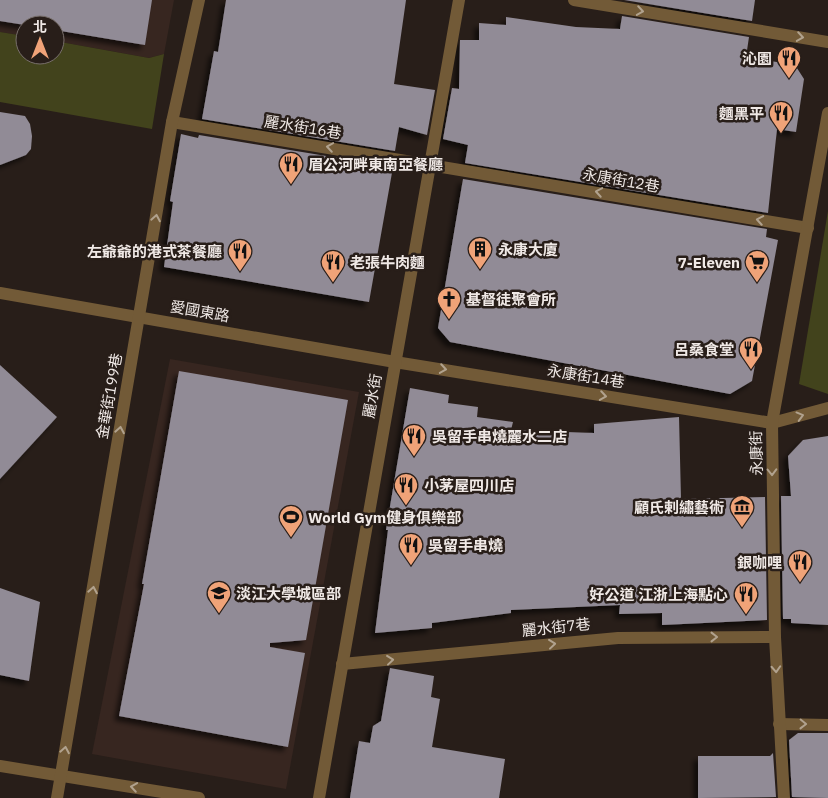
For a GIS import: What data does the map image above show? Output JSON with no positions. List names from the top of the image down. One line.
{"streets":{"street":["麗水街16巷","永康街12巷","愛國東路","永康街14巷","金華街199巷","麗水街","永康街","麗水街7巷"]},"crossings":[["麗水街16巷","永康街12巷"],["麗水街16巷","金華街199巷"],["麗水街16巷","麗水街"],["永康街12巷","麗水街"],["永康街12巷","永康街"],["愛國東路","永康街14巷"],["愛國東路","金華街199巷"],["愛國東路","麗水街"],["永康街14巷","麗水街"],["永康街14巷","永康街"],["麗水街","麗水街7巷"],["永康街","麗水街7巷"]],"one_way":["麗水街16巷","永康街12巷","永康街14巷","金華街199巷","永康街","麗水街7巷"],"places":{"restaurant":["沁園","麵黑平","眉公河畔東南亞餐廳","左爺爺的港式茶餐廳","老張牛肉麵","呂桑食堂","吳留手串燒麗水二店","小茅屋四川店","吳留手串燒","銀咖哩","好公道 江浙上海點心"],"building":["永康大廈"],"supermarket":["7-Eleven"],"church":["基督徒聚會所"],"museum":["顧氏剌繡藝術"],"sports":["World Gym健身俱樂部"],"school or university":["淡江大學城區部"]},"north":"top"}
